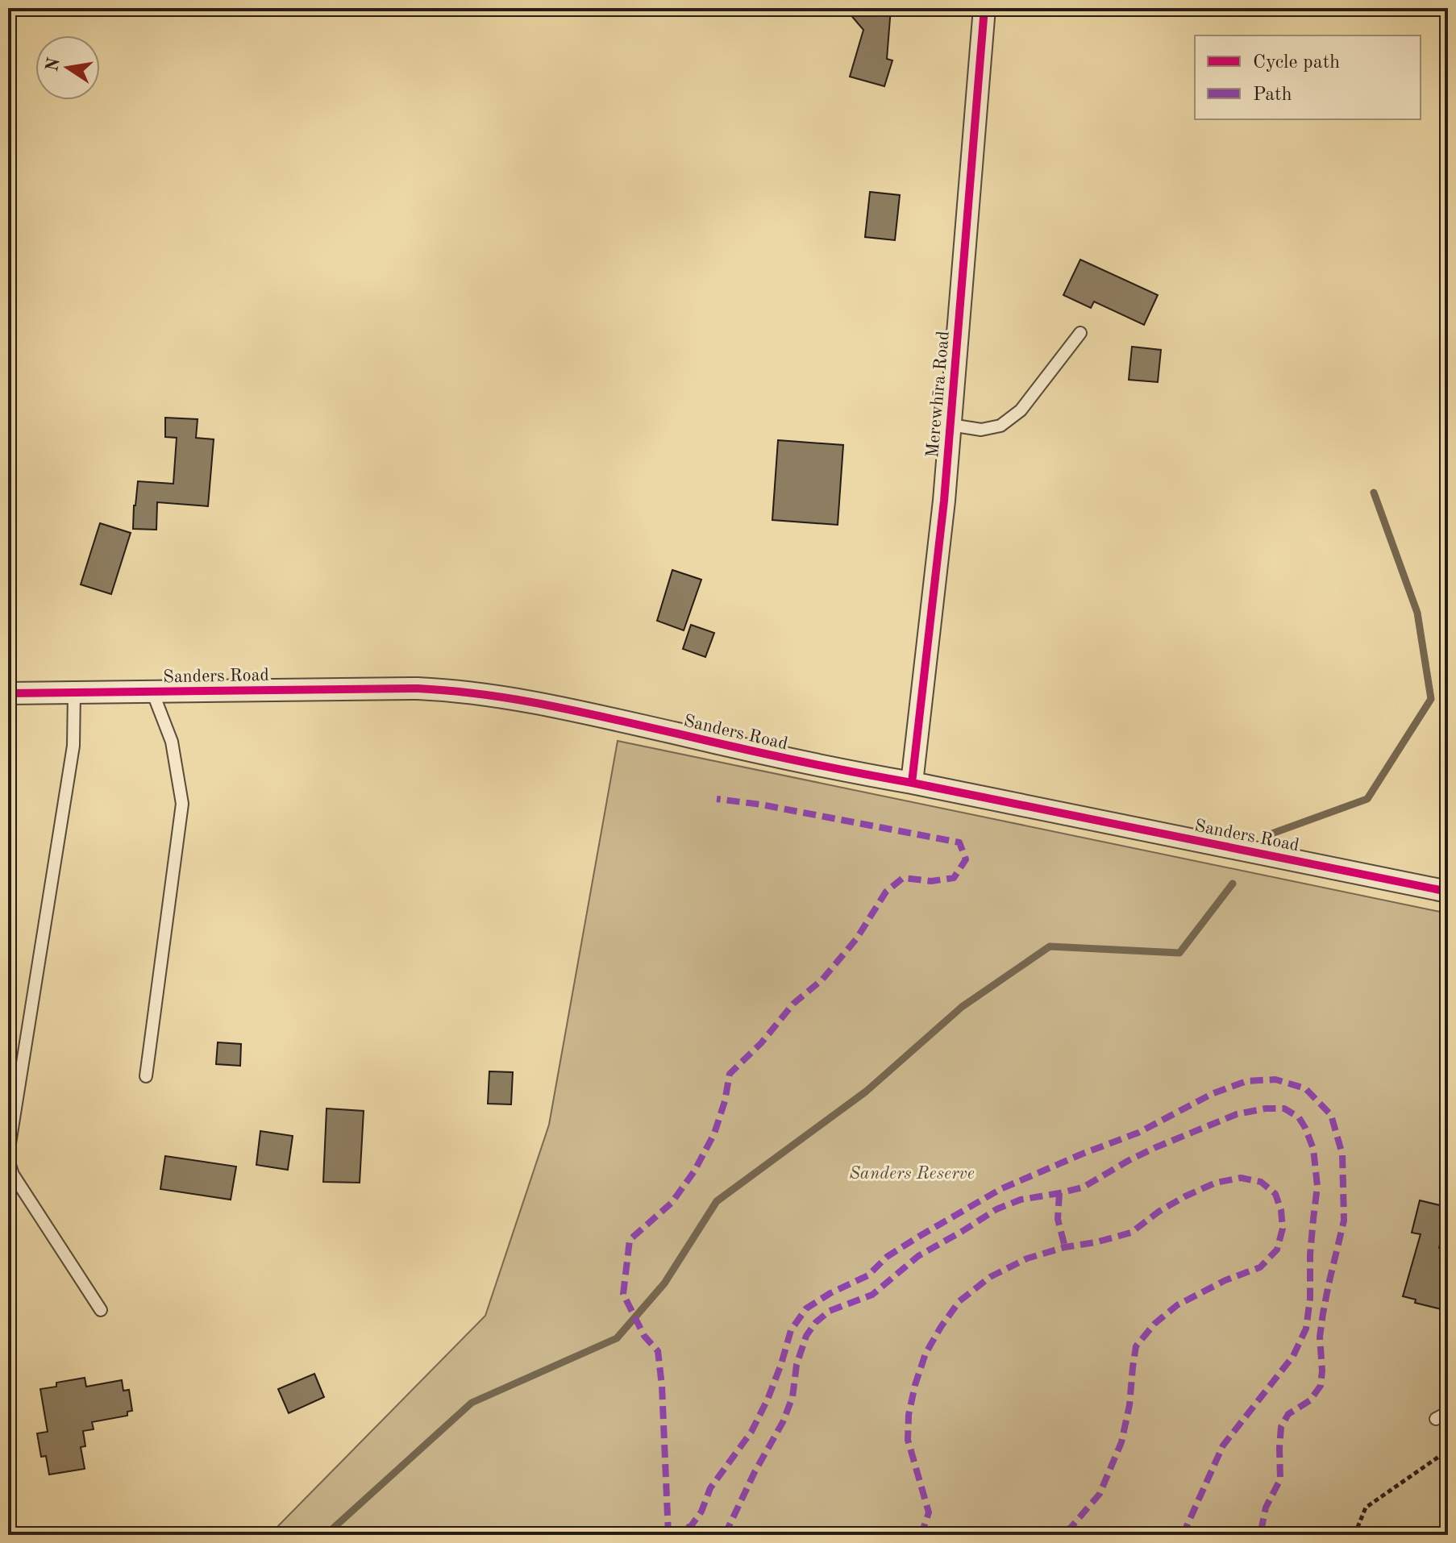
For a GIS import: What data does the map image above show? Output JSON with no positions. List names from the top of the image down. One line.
{"streets":{"street":["Merewhīra Road","Sanders Road"]},"crossings":[["Merewhīra Road","Sanders Road"]],"parks":["Sanders Reserve"],"legend":["Cycle path","Path"],"north":"left"}
